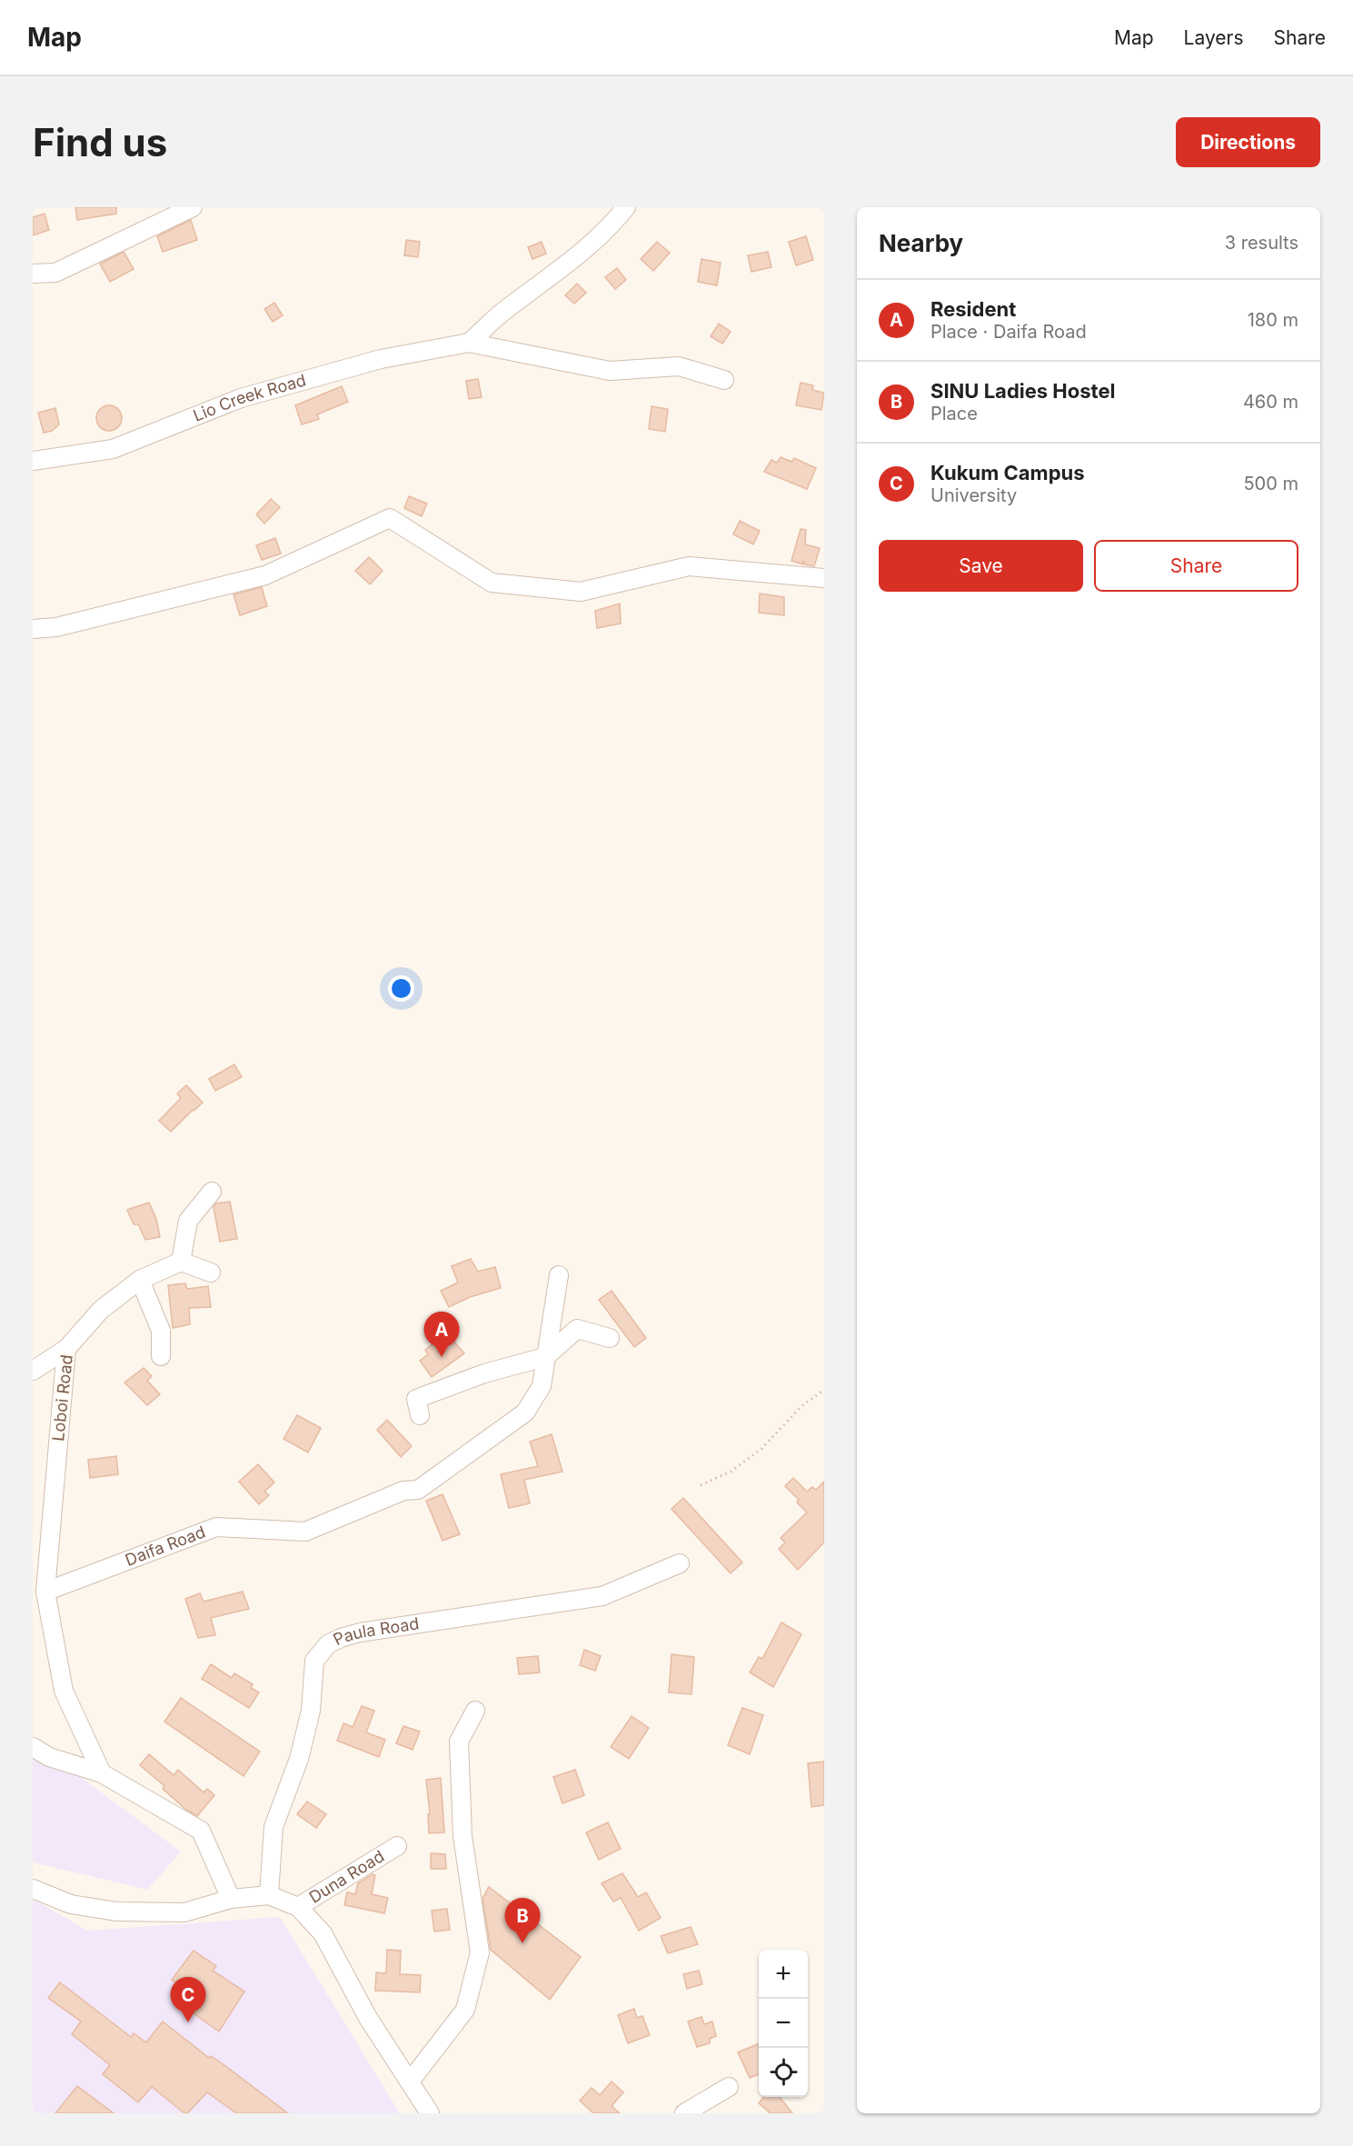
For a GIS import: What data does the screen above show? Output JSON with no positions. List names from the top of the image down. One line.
{"streets":{"street":["Lio Creek Road","Loboi Road","Daifa Road","Paula Road","Duna Road"]},"crossings":[["Loboi Road","Daifa Road"]],"page":{"header":"Map","nav":["Map","Layers","Share"],"buttons":["Directions",["Save","Share"]],"title":"Find us","heading":["Nearby","3 results"],"list":[{"mark":"A","name":"Resident","note":"Place · Daifa Road","value":"180 m"},{"mark":"B","name":"SINU Ladies Hostel","note":"Place","value":"460 m"},{"mark":"C","name":"Kukum Campus","note":"University","value":"500 m"}],"pins":["A","B","C"],"map_buttons":["+","−"]}}
